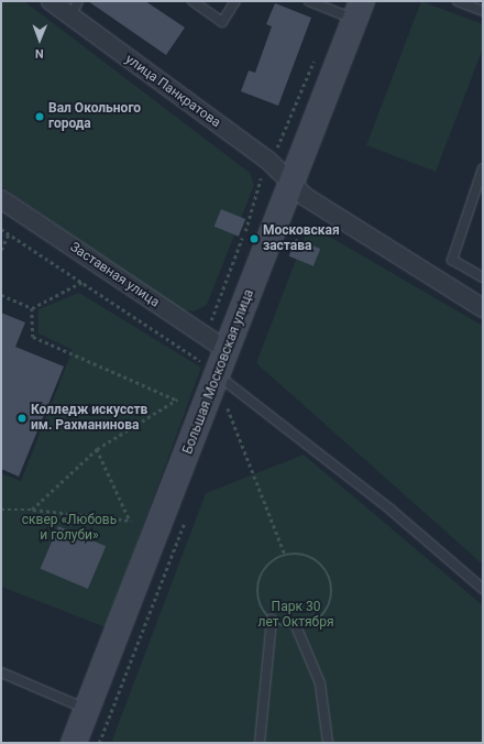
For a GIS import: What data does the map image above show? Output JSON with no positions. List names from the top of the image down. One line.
{"streets":{"main road":["Большая Московская улица"],"street":["улица Панкратова","Заставная улица"]},"crossings":[["улица Панкратова","Большая Московская улица"],["Заставная улица","Большая Московская улица"]],"parks":["сквер «Любовь и голуби»","Парк 30 лет Октября"],"places":["Вал Окольного города","Московская застава","Колледж искусств им. Рахманинова"],"north":"bottom"}
